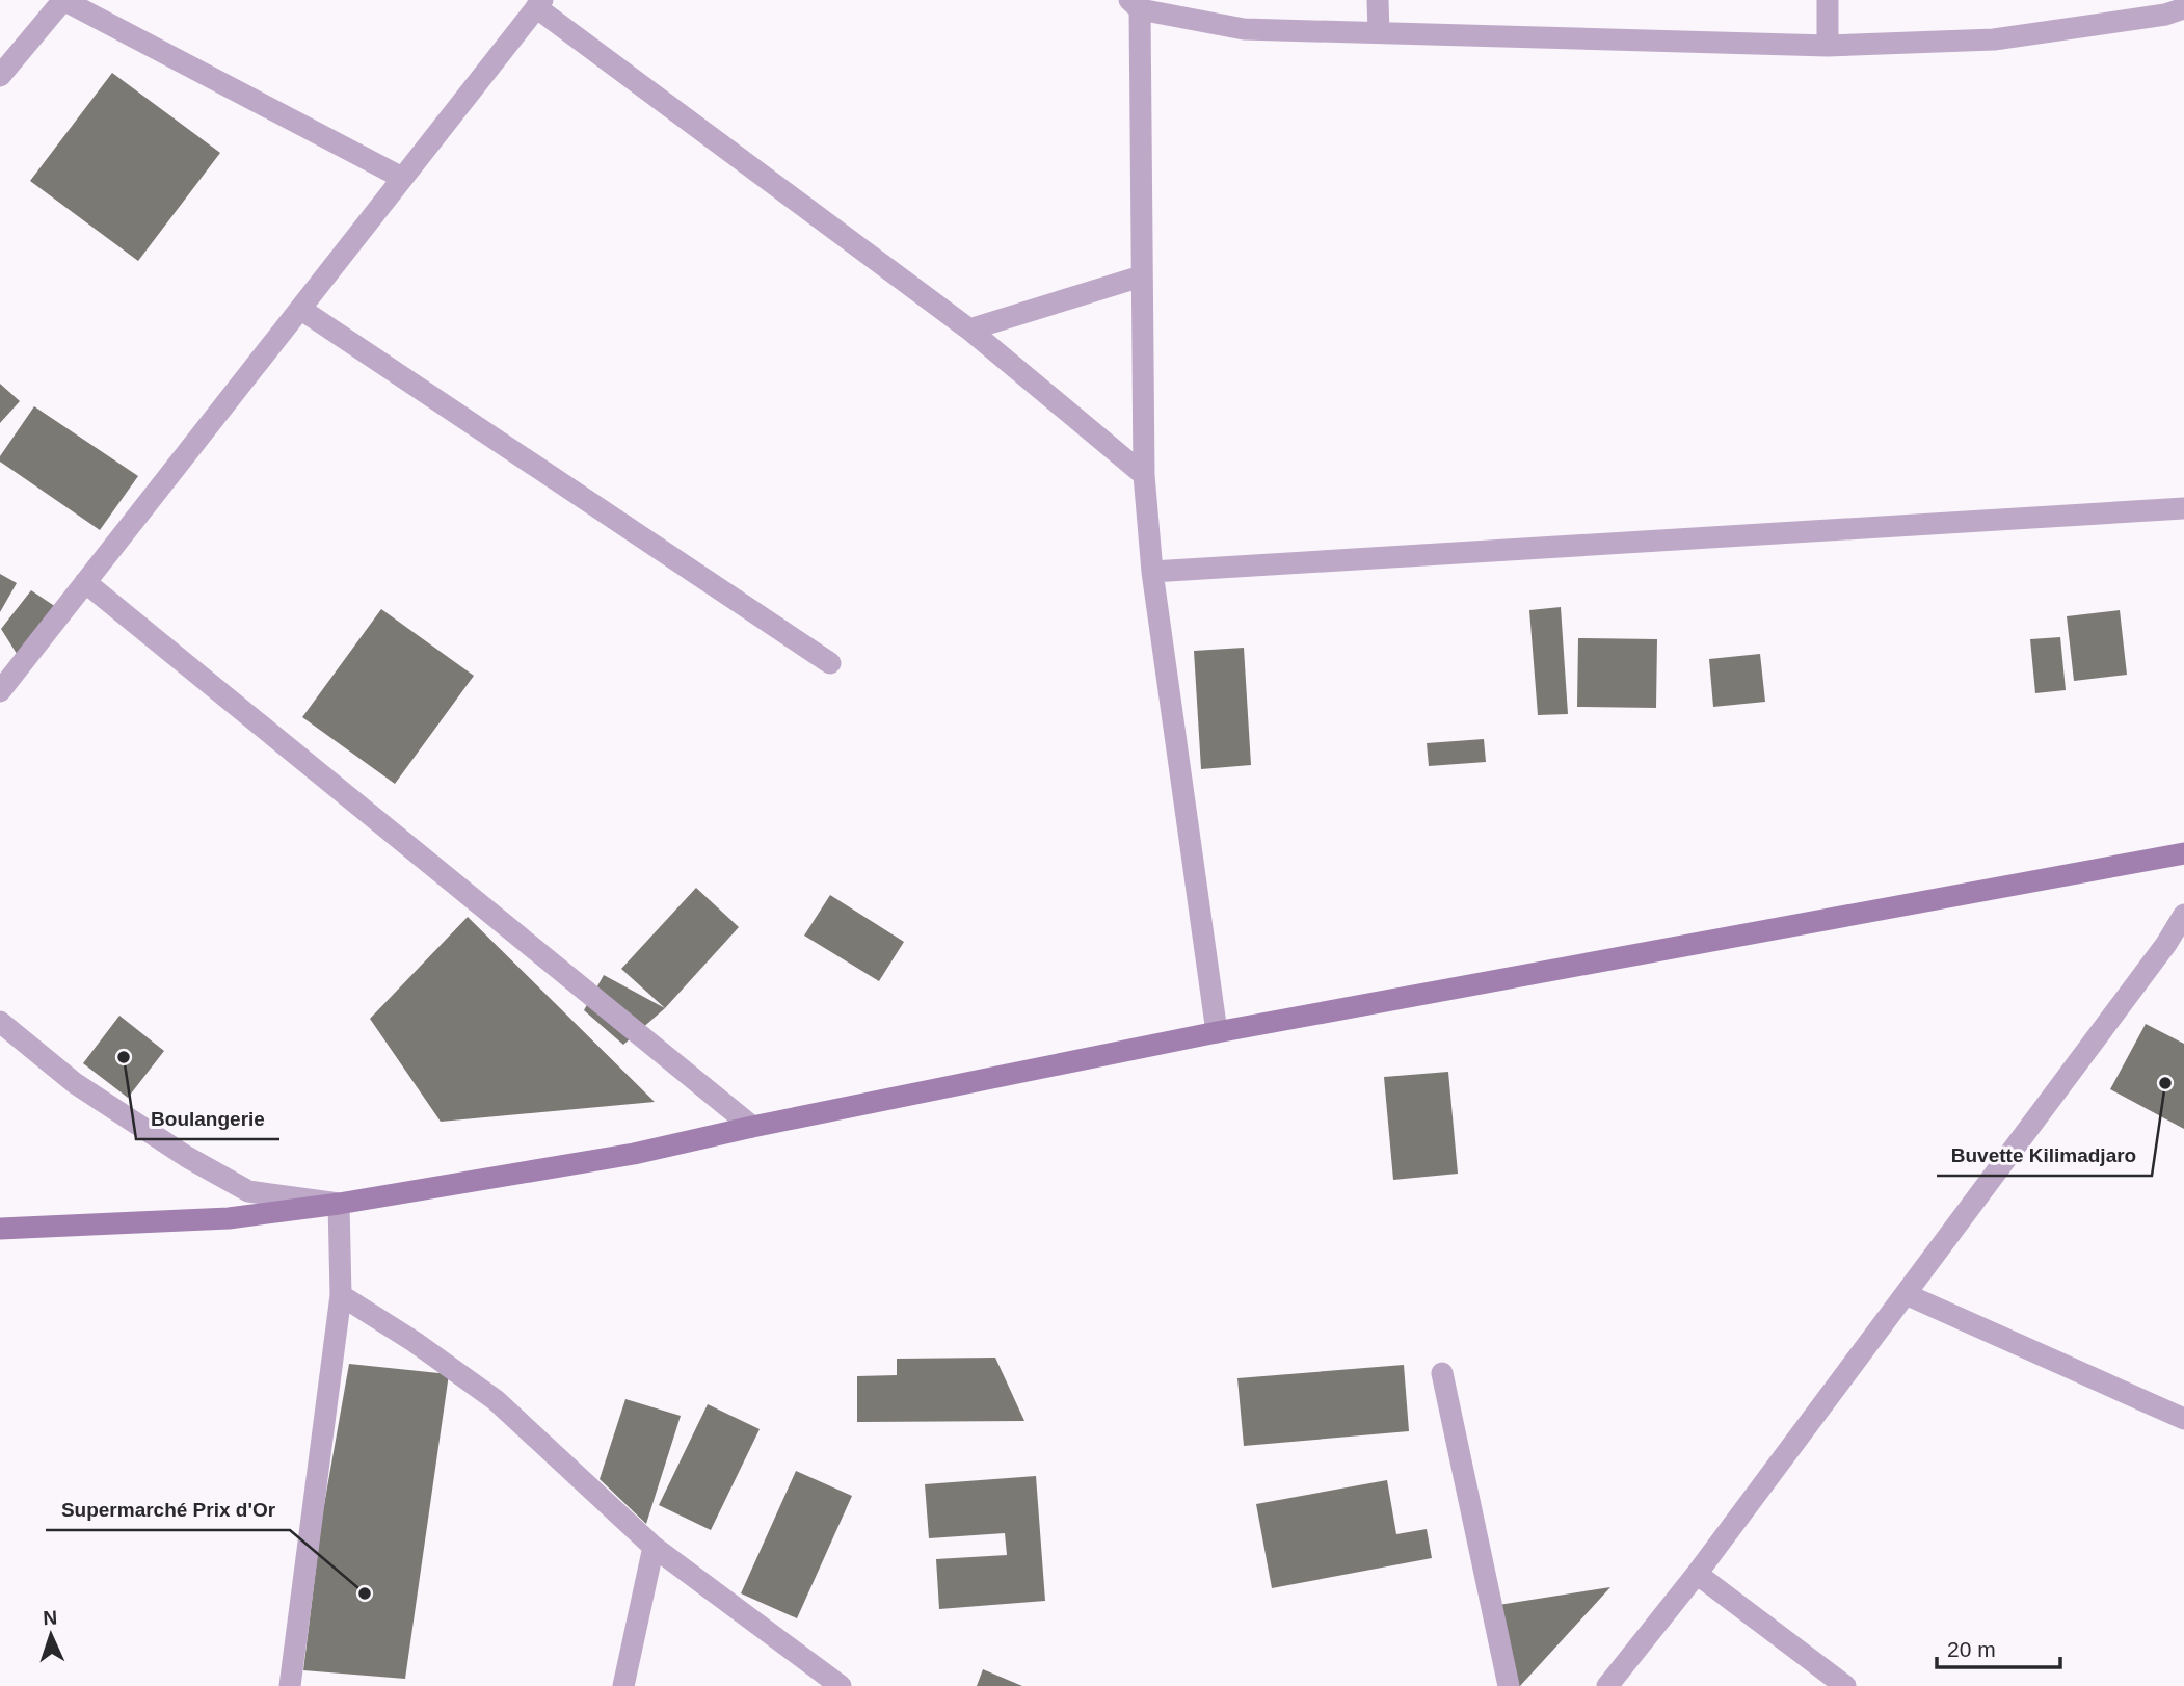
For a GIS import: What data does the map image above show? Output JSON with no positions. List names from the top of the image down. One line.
{"places":["Boulangerie","Buvette Kilimadjaro","Supermarché Prix d'Or"],"scale_bar":"20 m","north":"top"}
